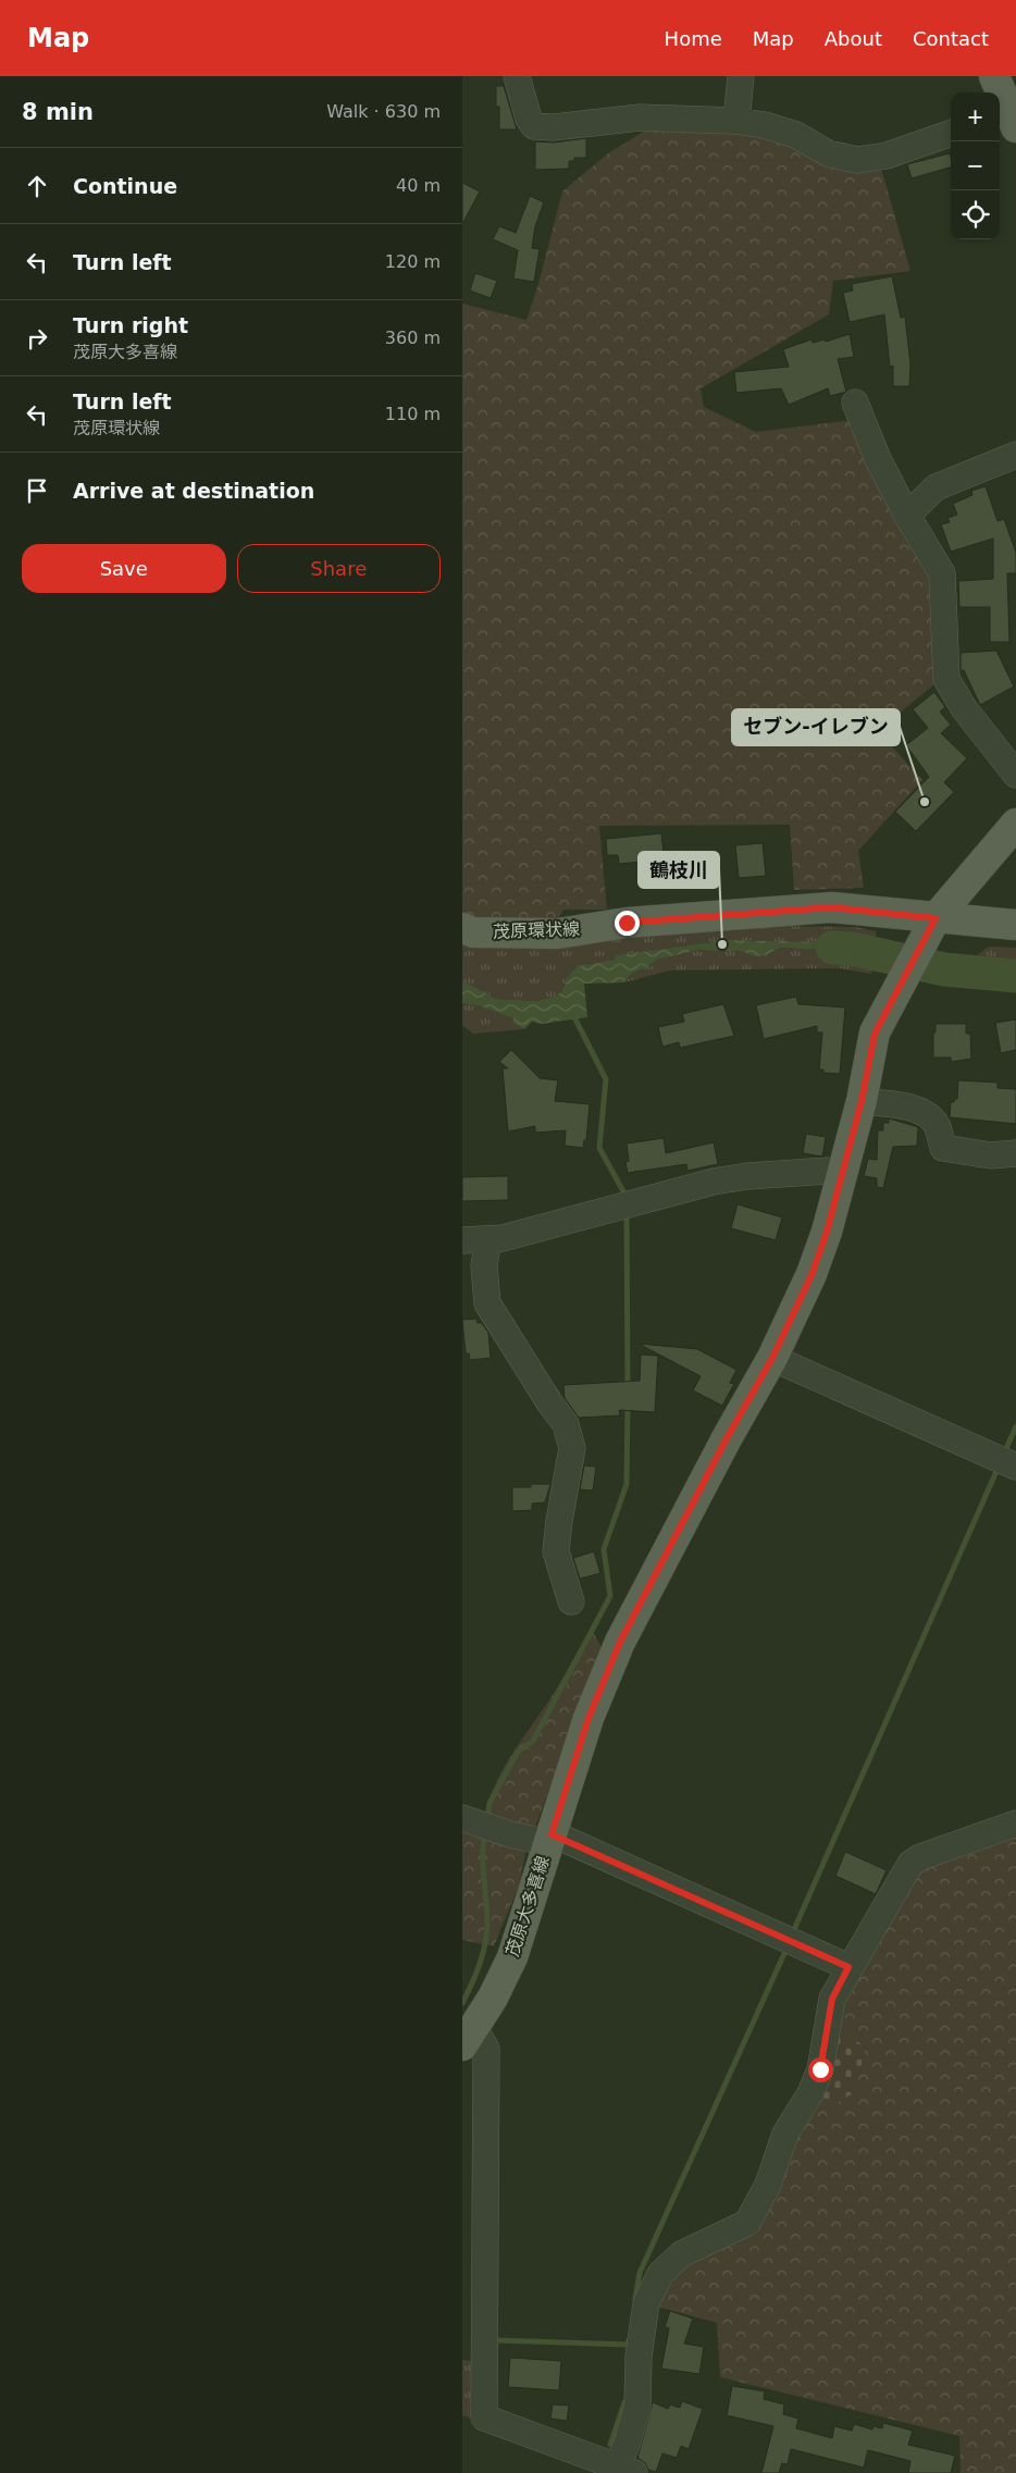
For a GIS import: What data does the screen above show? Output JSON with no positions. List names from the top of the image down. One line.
{"streets":{"main road":["茂原環状線","茂原大多喜線"]},"crossings":[["茂原環状線","茂原大多喜線"]],"places":["セブン-イレブン","鶴枝川"],"page":{"header":"Map","nav":["Home","Map","About","Contact"],"heading":["8 min","Walk · 630 m"],"map_buttons":["+","−"],"list":[["Continue","40 m"],["Turn left","120 m"],["Turn right","茂原大多喜線","360 m"],["Turn left","茂原環状線","110 m"],"Arrive at destination"],"buttons":["Save","Share"]}}
